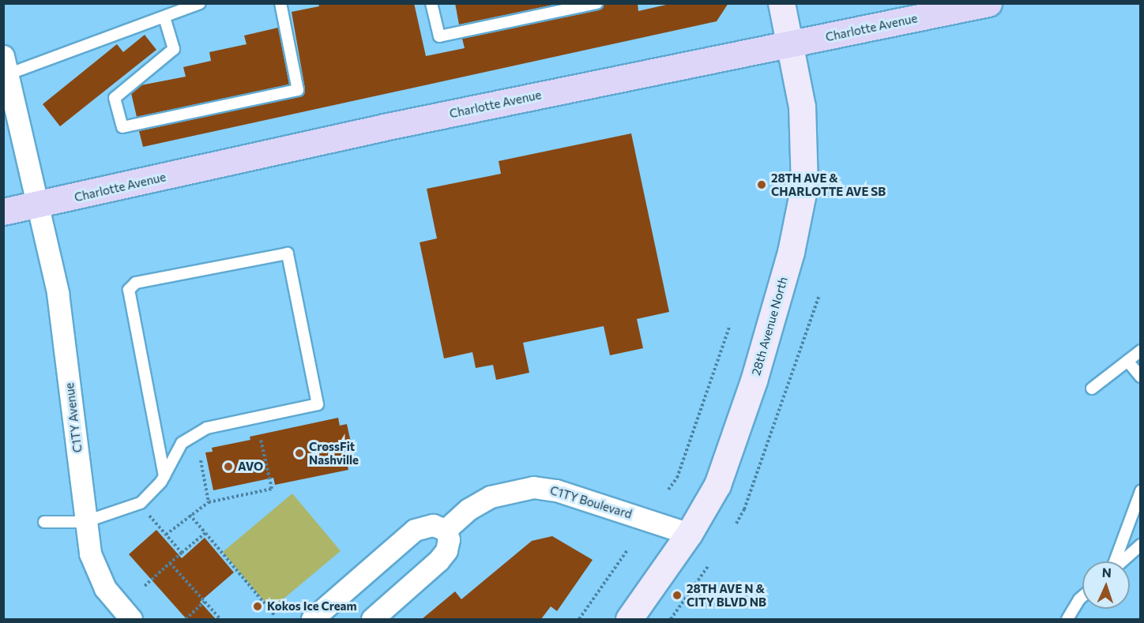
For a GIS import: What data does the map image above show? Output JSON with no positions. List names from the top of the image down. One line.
{"streets":{"main road":["Charlotte Avenue","28th Avenue North"],"street":["C1TY Avenue","C1TY Boulevard"]},"crossings":[["Charlotte Avenue","28th Avenue North"],["Charlotte Avenue","C1TY Avenue"],["28th Avenue North","C1TY Boulevard"]],"places":["28TH AVE & CHARLOTTE AVE SB","CrossFit Nashville","AVO","28TH AVE N & CITY BLVD NB","Kokos Ice Cream"],"north":"top"}
